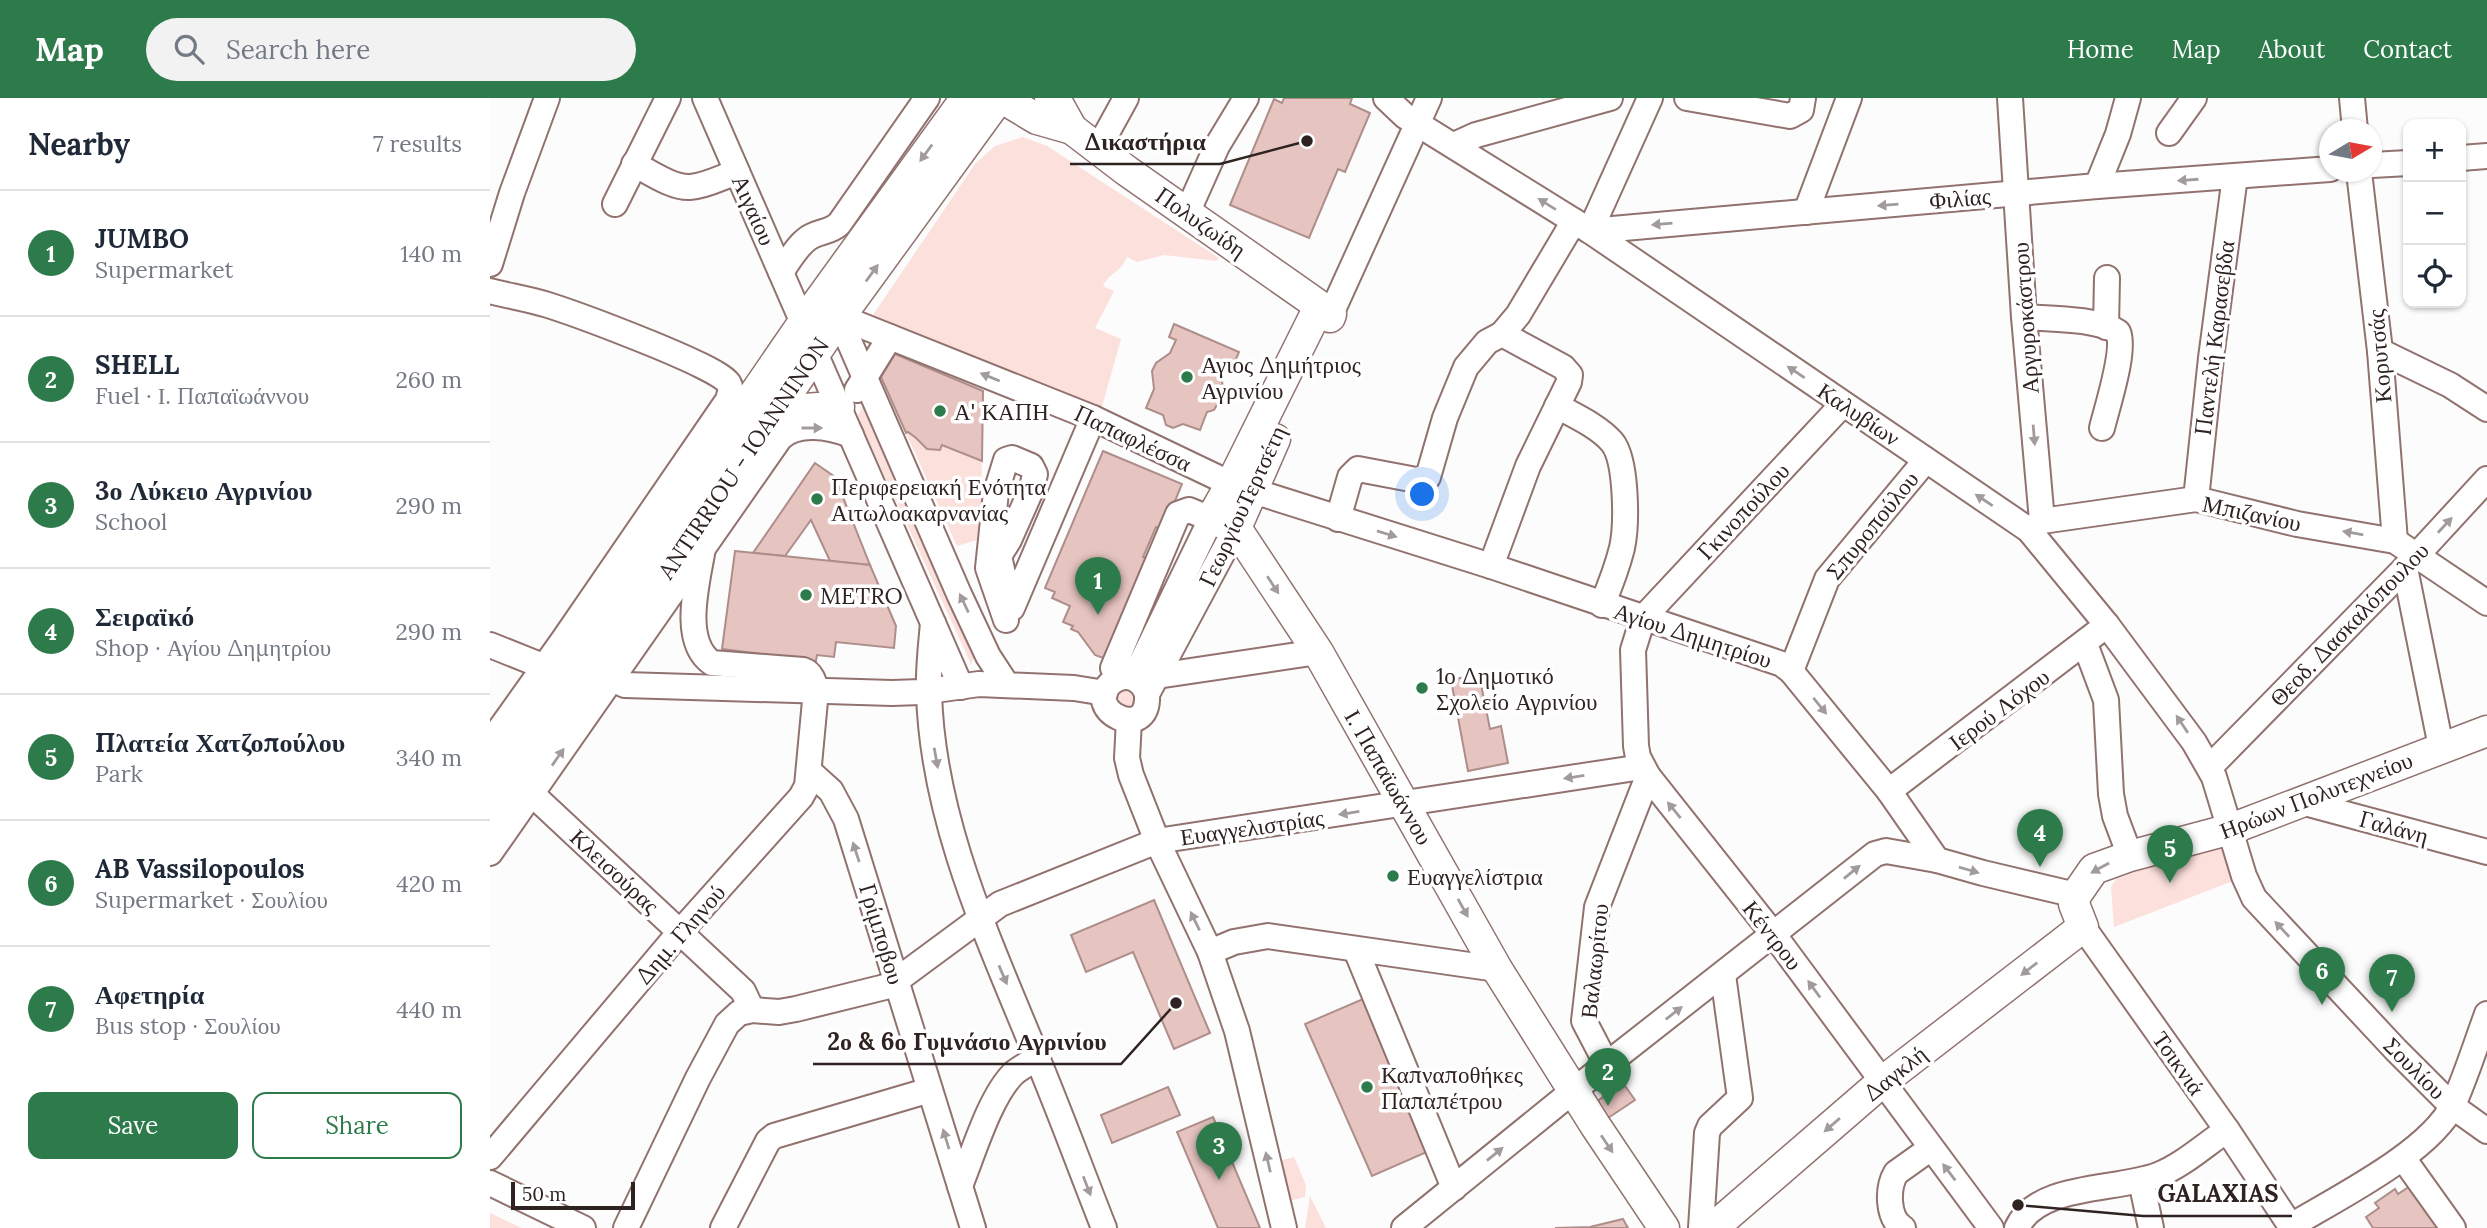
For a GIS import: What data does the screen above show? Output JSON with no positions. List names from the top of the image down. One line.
{"streets":{"main road":["Πολυζωίδη","ANTIRRIOU - IOANNINON","ΓεωργίουΤερτσέτη","Ι. Παπαϊωάννου","Ηρώων Πολυτεχνείου","Τσικνιά","Δαγκλή"],"street":["Φιλίας","Αιγαίου","Αργυροκάστρου","Παντελή Καρασεβδα","Κορυτσάς","Καλυβίων","Παπαφλέσσα","Γκινοπούλου","Μπιζανίου","Σπυροπούλου","Θεοδ. Δασκαλόπουλου","Αγίου Δημητρίου","Ιερού Λόχου","Ευαγγελιστρίας","Γαλάνη","Κλεισούρας","Δημ. Γληνού","Γρίμποβου","Κέντρου","Βαλαωρίτου","Σουλίου"]},"crossings":[["Φιλίας","Αργυροκάστρου"],["Φιλίας","Παντελή Καρασεβδα"],["Φιλίας","Καλυβίων"],["Αιγαίου","ANTIRRIOU - IOANNINON"],["Πολυζωίδη","ΓεωργίουΤερτσέτη"],["Αργυροκάστρου","Καλυβίων"],["Αργυροκάστρου","Μπιζανίου"],["Παντελή Καρασεβδα","Μπιζανίου"],["Κορυτσάς","Μπιζανίου"],["Καλυβίων","ΓεωργίουΤερτσέτη"],["Καλυβίων","Γκινοπούλου"],["Καλυβίων","Μπιζανίου"],["Καλυβίων","Σπυροπούλου"],["Καλυβίων","Θεοδ. Δασκαλόπουλου"],["Καλυβίων","Ιερού Λόχου"],["Καλυβίων","Ηρώων Πολυτεχνείου"],["Καλυβίων","Σουλίου"],["Παπαφλέσσα","ANTIRRIOU - IOANNINON"],["Παπαφλέσσα","ΓεωργίουΤερτσέτη"],["Παπαφλέσσα","Αγίου Δημητρίου"],["ΓεωργίουΤερτσέτη","Αγίου Δημητρίου"],["ΓεωργίουΤερτσέτη","Ι. Παπαϊωάννου"],["Γκινοπούλου","Αγίου Δημητρίου"],["Γκινοπούλου","Κέντρου"],["Μπιζανίου","Θεοδ. Δασκαλόπουλου"],["Σπυροπούλου","Αγίου Δημητρίου"],["Αγίου Δημητρίου","Ιερού Λόχου"],["Αγίου Δημητρίου","Κέντρου"],["Ι. Παπαϊωάννου","Ευαγγελιστρίας"],["Ηρώων Πολυτεχνείου","Γαλάνη"],["Ηρώων Πολυτεχνείου","Τσικνιά"],["Ηρώων Πολυτεχνείου","Σουλίου"],["Ευαγγελιστρίας","Κλεισούρας"],["Ευαγγελιστρίας","Γρίμποβου"],["Ευαγγελιστρίας","Κέντρου"],["Ευαγγελιστρίας","Βαλαωρίτου"],["Κλεισούρας","Δημ. Γληνού"],["Δημ. Γληνού","Γρίμποβου"],["Κέντρου","Βαλαωρίτου"],["Κέντρου","Δαγκλή"],["Τσικνιά","Δαγκλή"]],"one_way":["Φιλίας","Καλυβίων","Παπαφλέσσα","Μπιζανίου","Αγίου Δημητρίου","Ι. Παπαϊωάννου","Κέντρου","Σουλίου","Δαγκλή"],"places":["Δικαστήρια","Αγιος Δημήτριος Αγρινίου","Α' ΚΑΠΗ","Περιφερειακή Ενότητα Αιτωλοακαρνανίας","METRO","1ο Δημοτικό Σχολείο Αγρινίου","Ευαγγελίστρια","2ο & 6ο Γυμνάσιο Αγρινίου","Καπναποθήκες Παπαπέτρου","GALAXIAS"],"scale_bar":"50 m","north":"right","page":{"header":"Map","search":"Search here","nav":["Home","Map","About","Contact"],"heading":["Nearby","7 results"],"map_buttons":["+","−"],"list":[{"mark":"1","name":"JUMBO","note":"Supermarket","value":"140 m"},{"mark":"2","name":"SHELL","note":"Fuel · Ι. Παπαϊωάννου","value":"260 m"},{"mark":"3","name":"3ο Λύκειο Αγρινίου","note":"School","value":"290 m"},{"mark":"4","name":"Σειραϊκό","note":"Shop · Αγίου Δημητρίου","value":"290 m"},{"mark":"5","name":"Πλατεία Χατζοπούλου","note":"Park","value":"340 m"},{"mark":"6","name":"AB Vassilopoulos","note":"Supermarket · Σουλίου","value":"420 m"},{"mark":"7","name":"Αφετηρία","note":"Bus stop · Σουλίου","value":"440 m"}],"pins":["1","4","5","6","7","2","3"],"buttons":["Save","Share"],"scale":"50 m"}}
